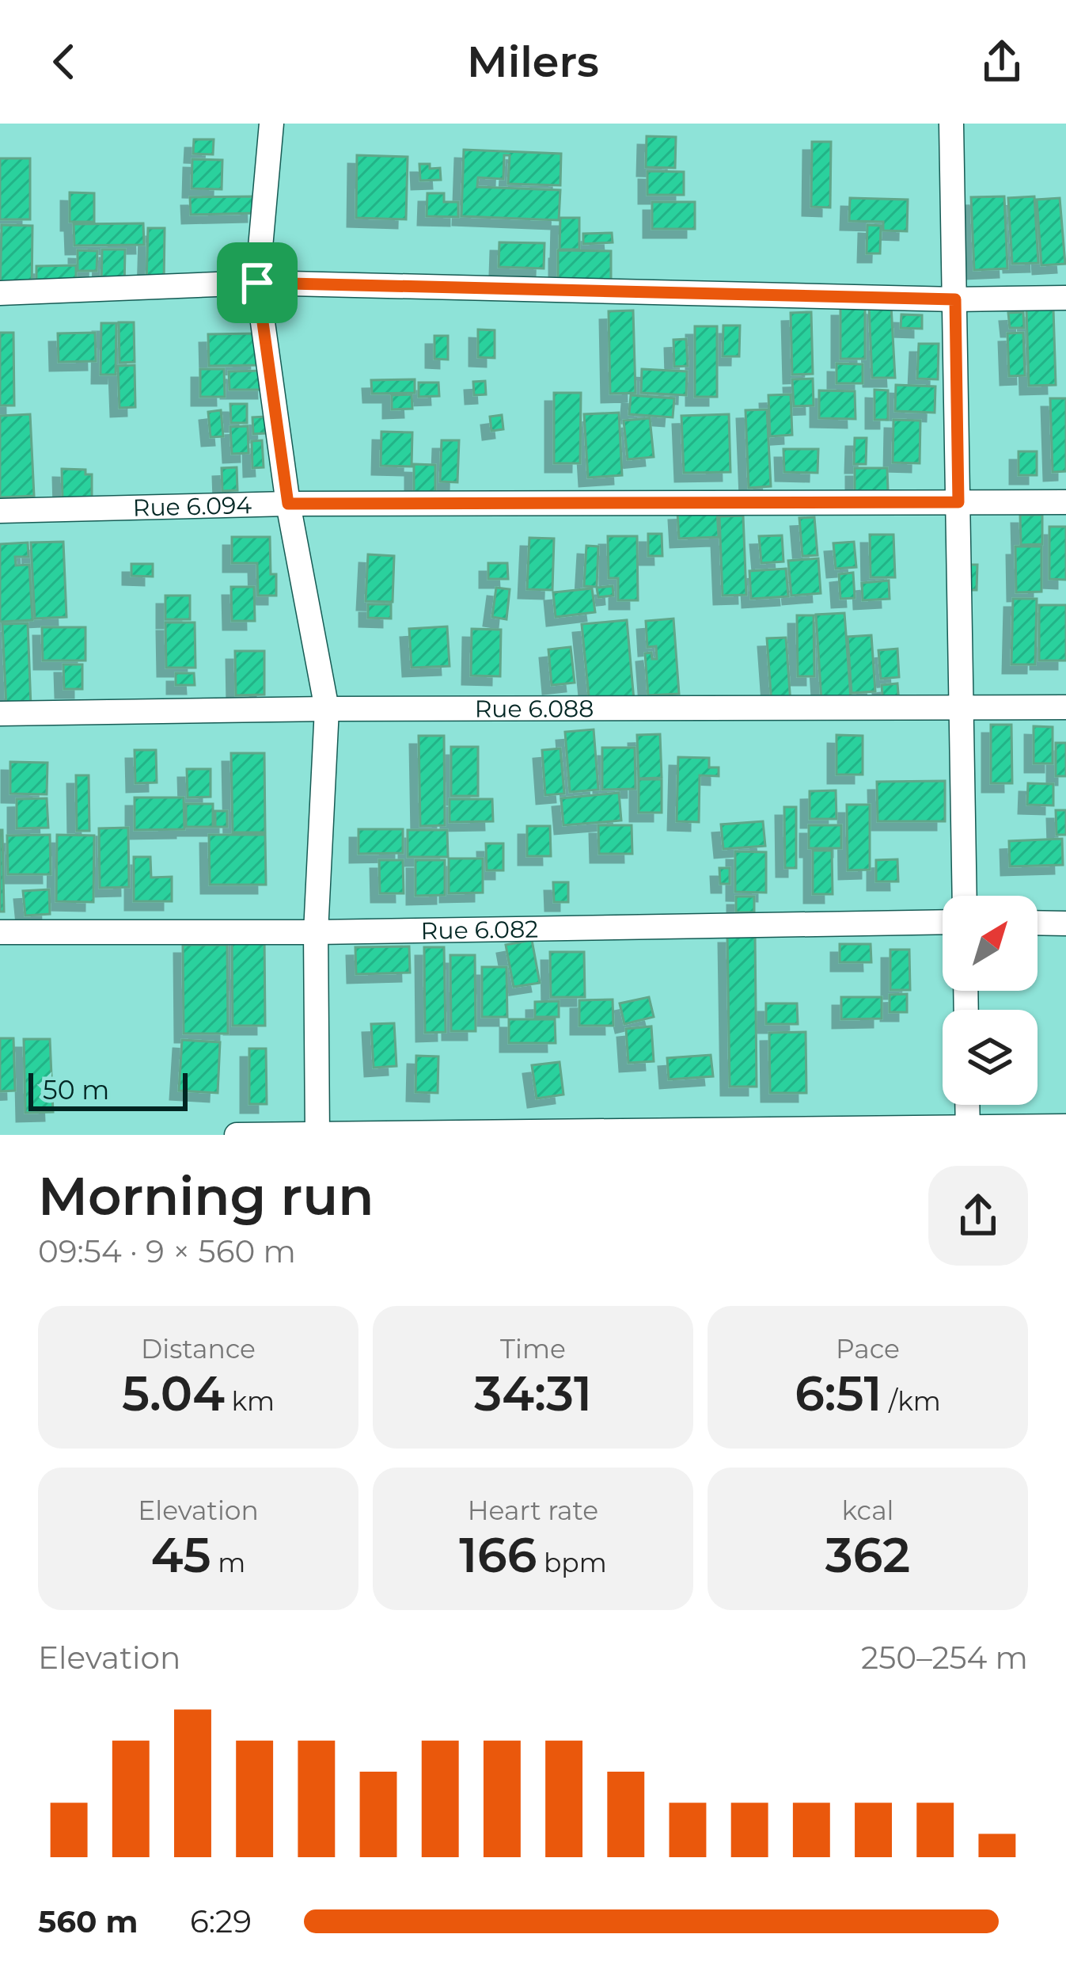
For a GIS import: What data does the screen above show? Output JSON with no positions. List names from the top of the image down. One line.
{"streets":{"street":["Rue 6.094","Rue 6.088","Rue 6.082"]},"scale_bar":"50 m","north":"top right","page":{"header":"Milers","scale":"50 m","heading":["Morning run","09:54 · 9 × 560 m"],"stats":[["Distance","5.04 km"],["Time","34:31"],["Pace","6:51 /km"],["Elevation","45 m"],["Heart rate","166 bpm"],["kcal","362"]],"chart":["Elevation","250–254 m"],"list":[{"name":"560 m","note":"6:29"}]}}
